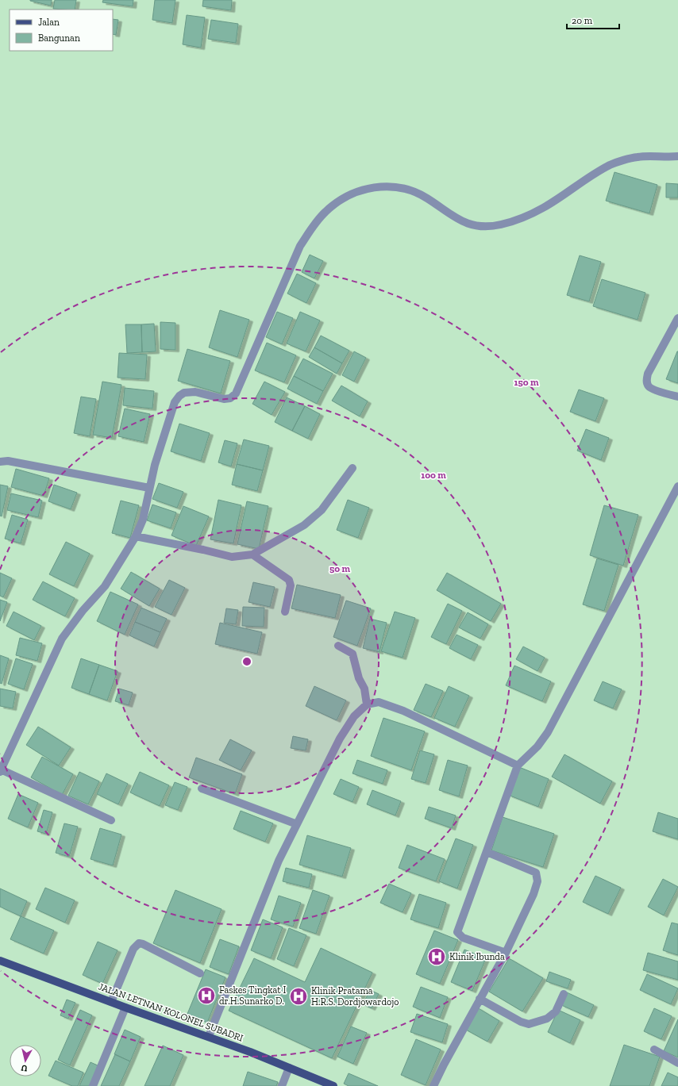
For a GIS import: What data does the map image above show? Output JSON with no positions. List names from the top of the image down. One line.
{"streets":{"main road":["JALAN LETNAN KOLONEL SUBADRI"]},"places":{"hospital":["Klinik Ibunda","Faskes Tingkat I dr.H.Sunarko D.","Klinik Pratama H.R.S. Dordjowardojo"]},"legend":["Jalan","Bangunan"],"scale_bar":"20 m","north":"bottom","rings":["150 m","100 m","50 m"]}
